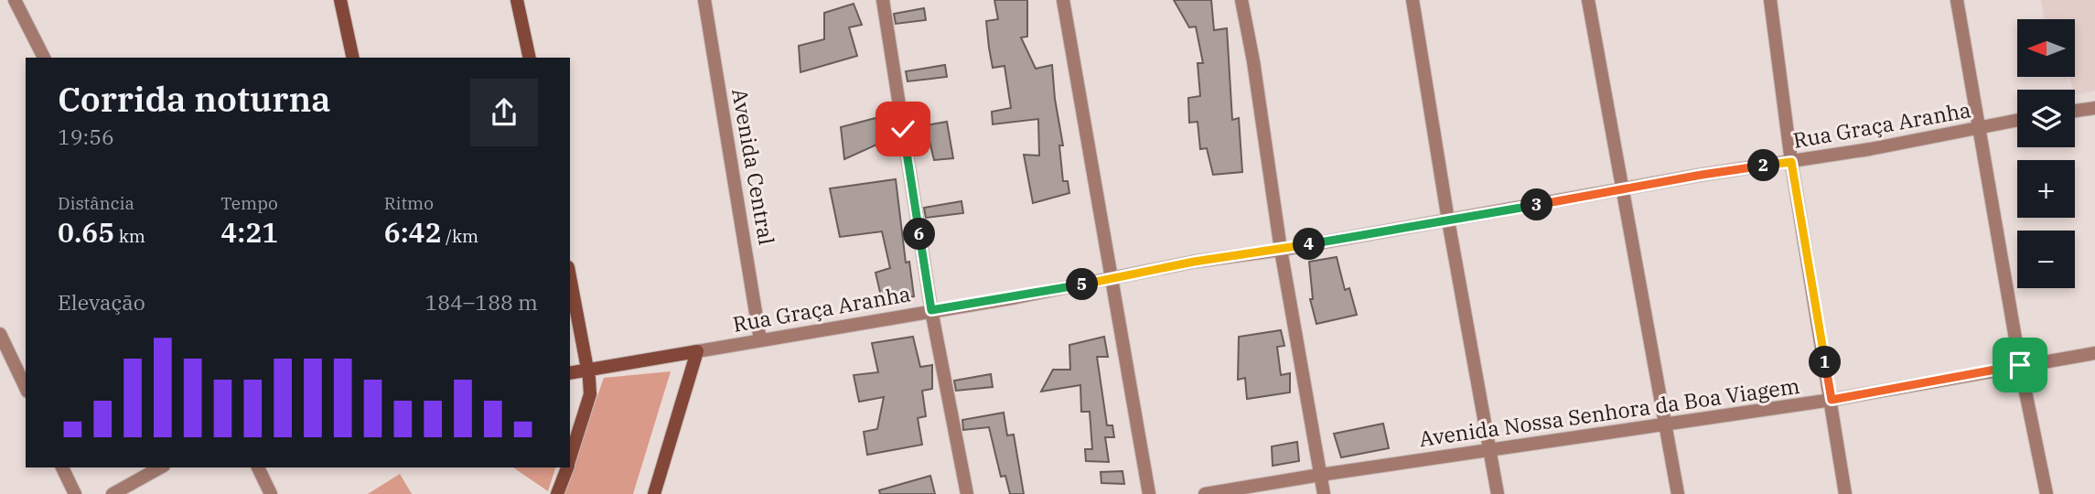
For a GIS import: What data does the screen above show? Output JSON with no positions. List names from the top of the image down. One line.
{"streets":{"main road":["Rua Graça Aranha"],"street":["Avenida Central","Avenida Nossa Senhora da Boa Viagem"]},"crossings":[["Rua Graça Aranha","Avenida Central"]],"north":"left","page":{"map_buttons":["+","−"],"heading":["Corrida noturna","19:56"],"pins":["2","3","6","4","5","1"],"stats":[["Distância","0.65 km"],["Tempo","4:21"],["Ritmo","6:42 /km"]],"chart":["Elevação","184–188 m"]}}
